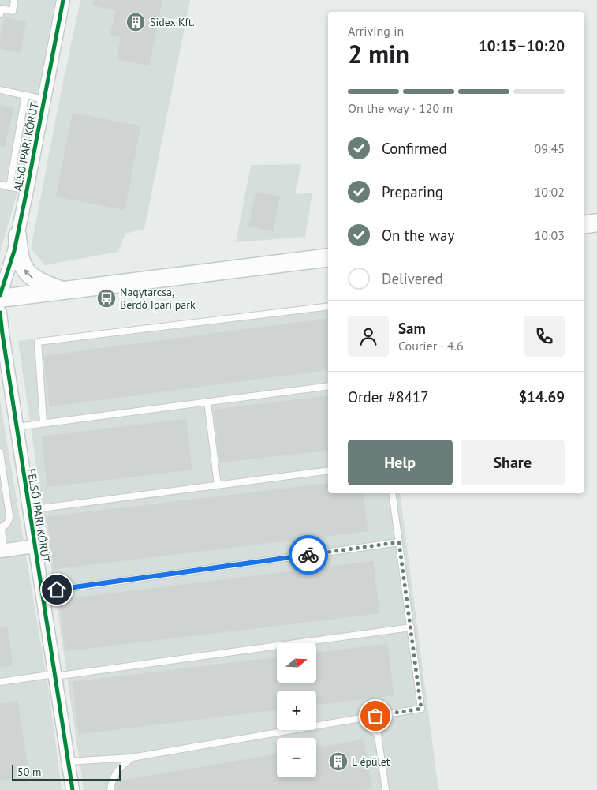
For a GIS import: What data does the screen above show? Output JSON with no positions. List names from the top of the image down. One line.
{"streets":{"street":["ALSÓ IPARI KÖRÚT","FELSŐ IPARI KÖRÚT"]},"places":{"building":["Sidex Kft.","L épület"],"bus stop":["Nagytarcsa, Berdó Ipari park"]},"scale_bar":"50 m","north":"right","page":{"heading":["2 min","Arriving in","10:15–10:20"],"panel":["Sam","Courier · 4.6","Order #8417","$14.69"],"bar":"On the way · 120 m","list":[["Confirmed","09:45"],["Preparing","10:02"],["On the way","10:03"],"Delivered"],"buttons":["Help","Share"],"map_buttons":["+","−"],"scale":"50 m"}}
